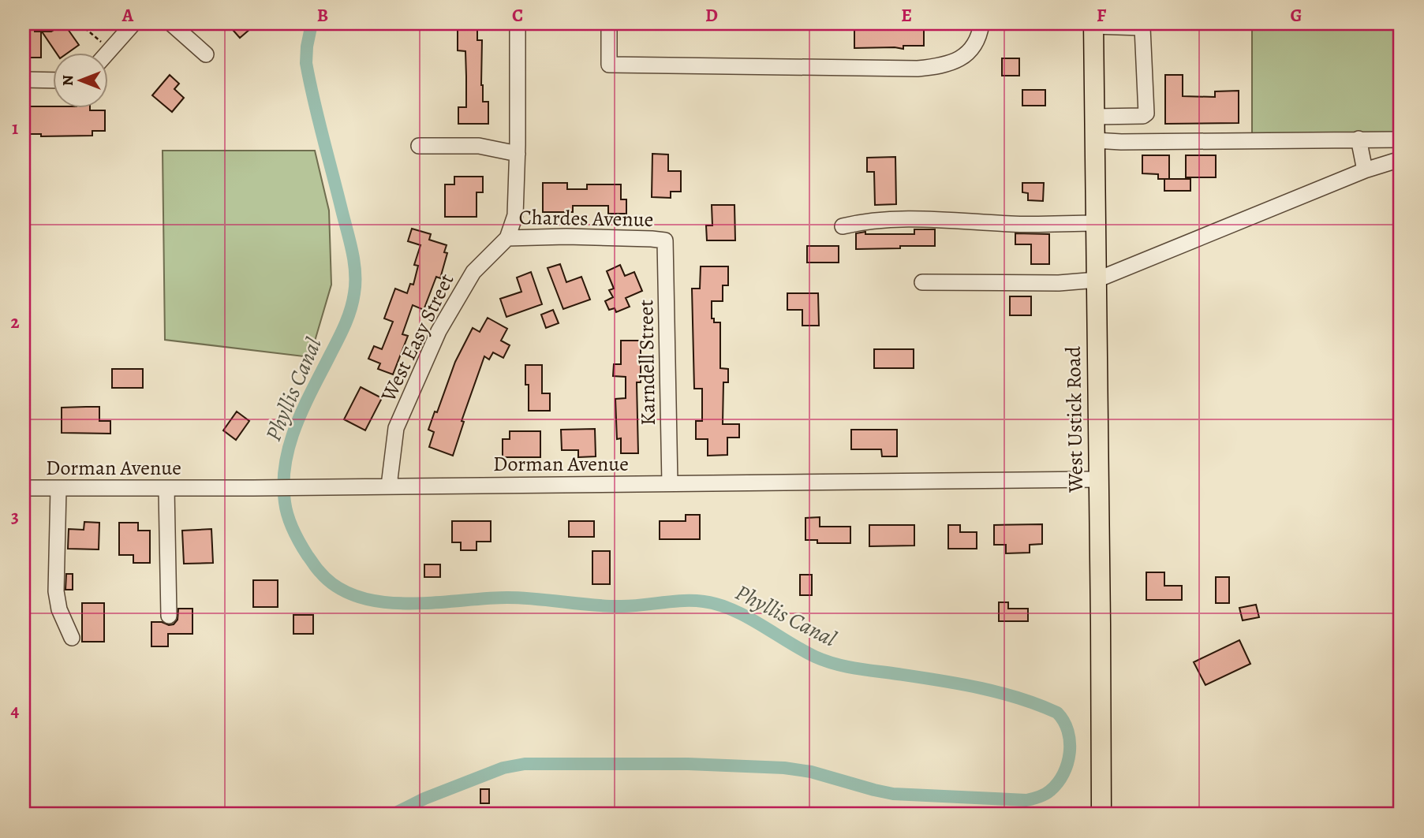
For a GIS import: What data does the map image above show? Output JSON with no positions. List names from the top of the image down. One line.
{"streets":{"main road":["West Ustick Road"],"street":["Chardes Avenue","West Easy Street","Karndell Street","Dorman Avenue"]},"crossings":[["Chardes Avenue","West Easy Street"],["Chardes Avenue","Karndell Street"],["West Easy Street","Dorman Avenue"],["Karndell Street","Dorman Avenue"],["West Ustick Road","Dorman Avenue"]],"water":["Phyllis Canal"],"north":"left","grid":{"columns":["A","B","C","D","E","F","G"],"rows":["1","2","3","4"]}}
